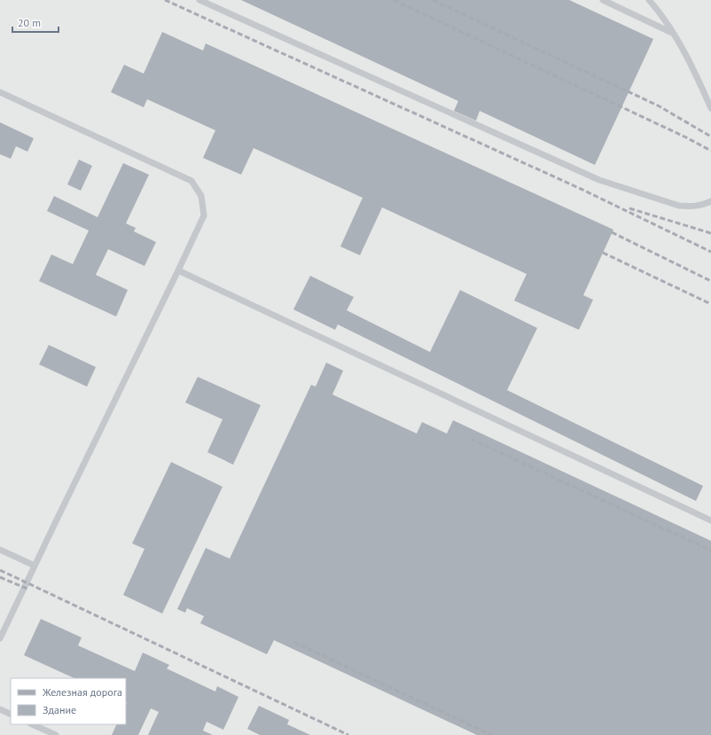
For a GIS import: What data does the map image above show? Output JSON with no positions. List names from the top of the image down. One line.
{"legend":["Железная дорога","Здание"],"scale_bar":"20 m"}
